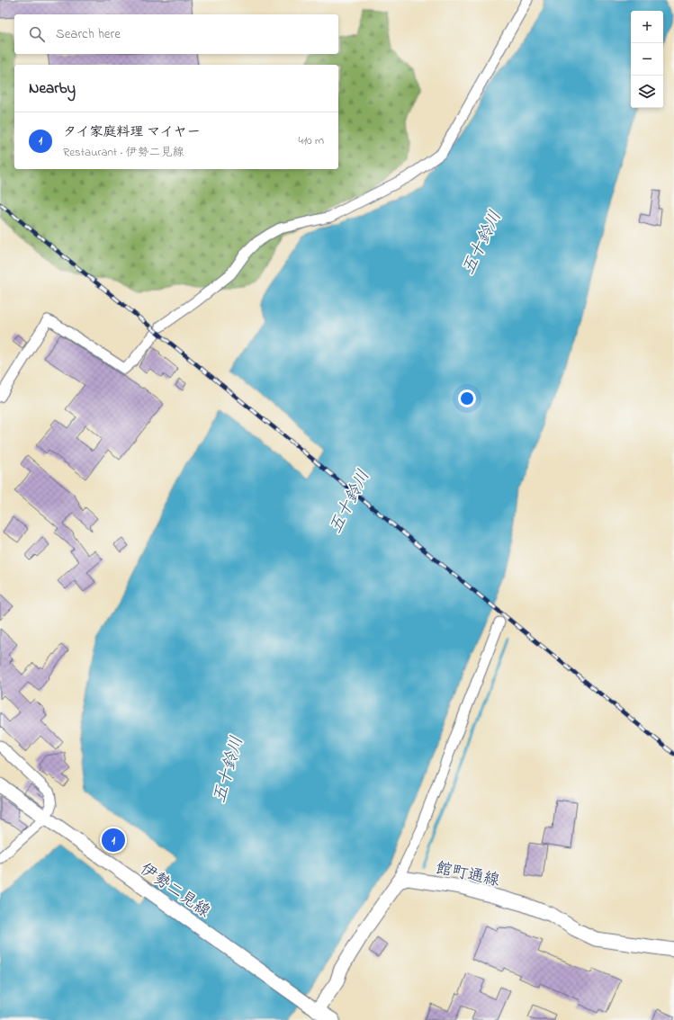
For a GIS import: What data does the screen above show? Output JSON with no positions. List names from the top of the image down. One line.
{"streets":{"main road":["館町通線","伊勢二見線"]},"water":["五十鈴川"],"page":{"map_buttons":["+","−"],"search":"Search here","heading":"Nearby","list":[{"mark":"1","name":"タイ家庭料理 マイヤー","note":"Restaurant · 伊勢二見線","value":"410 m"}],"pins":"1"}}
